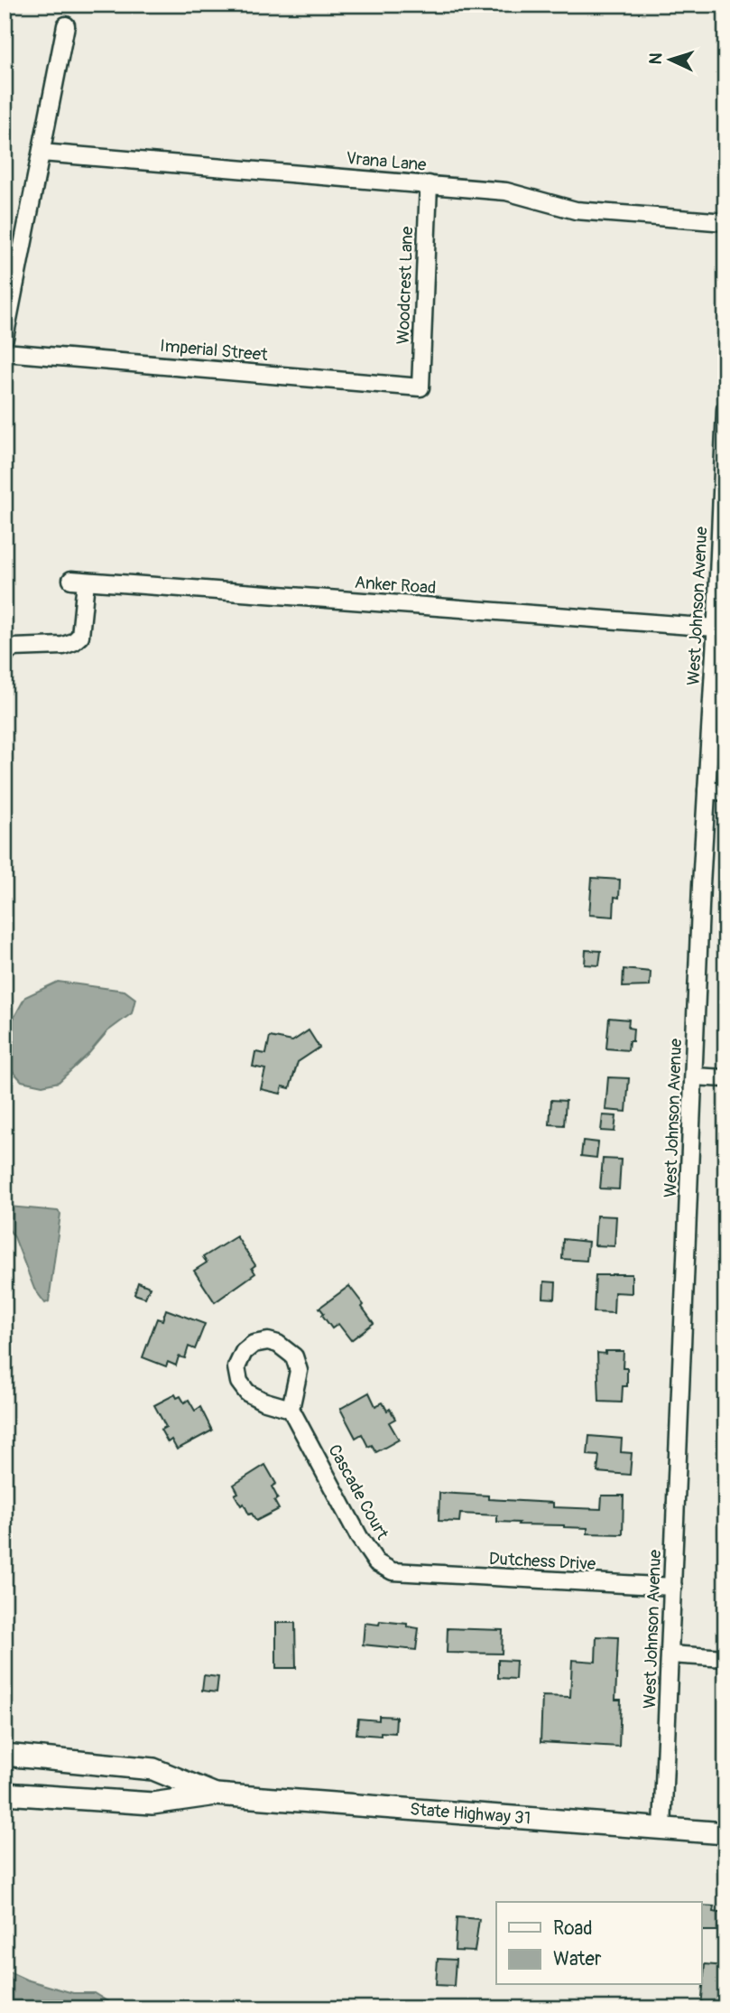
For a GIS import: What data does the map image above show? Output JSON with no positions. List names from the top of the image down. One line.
{"streets":{"main road":["State Highway 31"],"street":["Vrana Lane","Woodcrest Lane","Imperial Street","Anker Road","West Johnson Avenue","Cascade Court","Dutchess Drive"]},"crossings":[["Vrana Lane","Woodcrest Lane"],["Woodcrest Lane","Imperial Street"],["Anker Road","West Johnson Avenue"],["West Johnson Avenue","Dutchess Drive"],["West Johnson Avenue","State Highway 31"],["Cascade Court","Dutchess Drive"]],"legend":["Road","Water"],"north":"left"}
